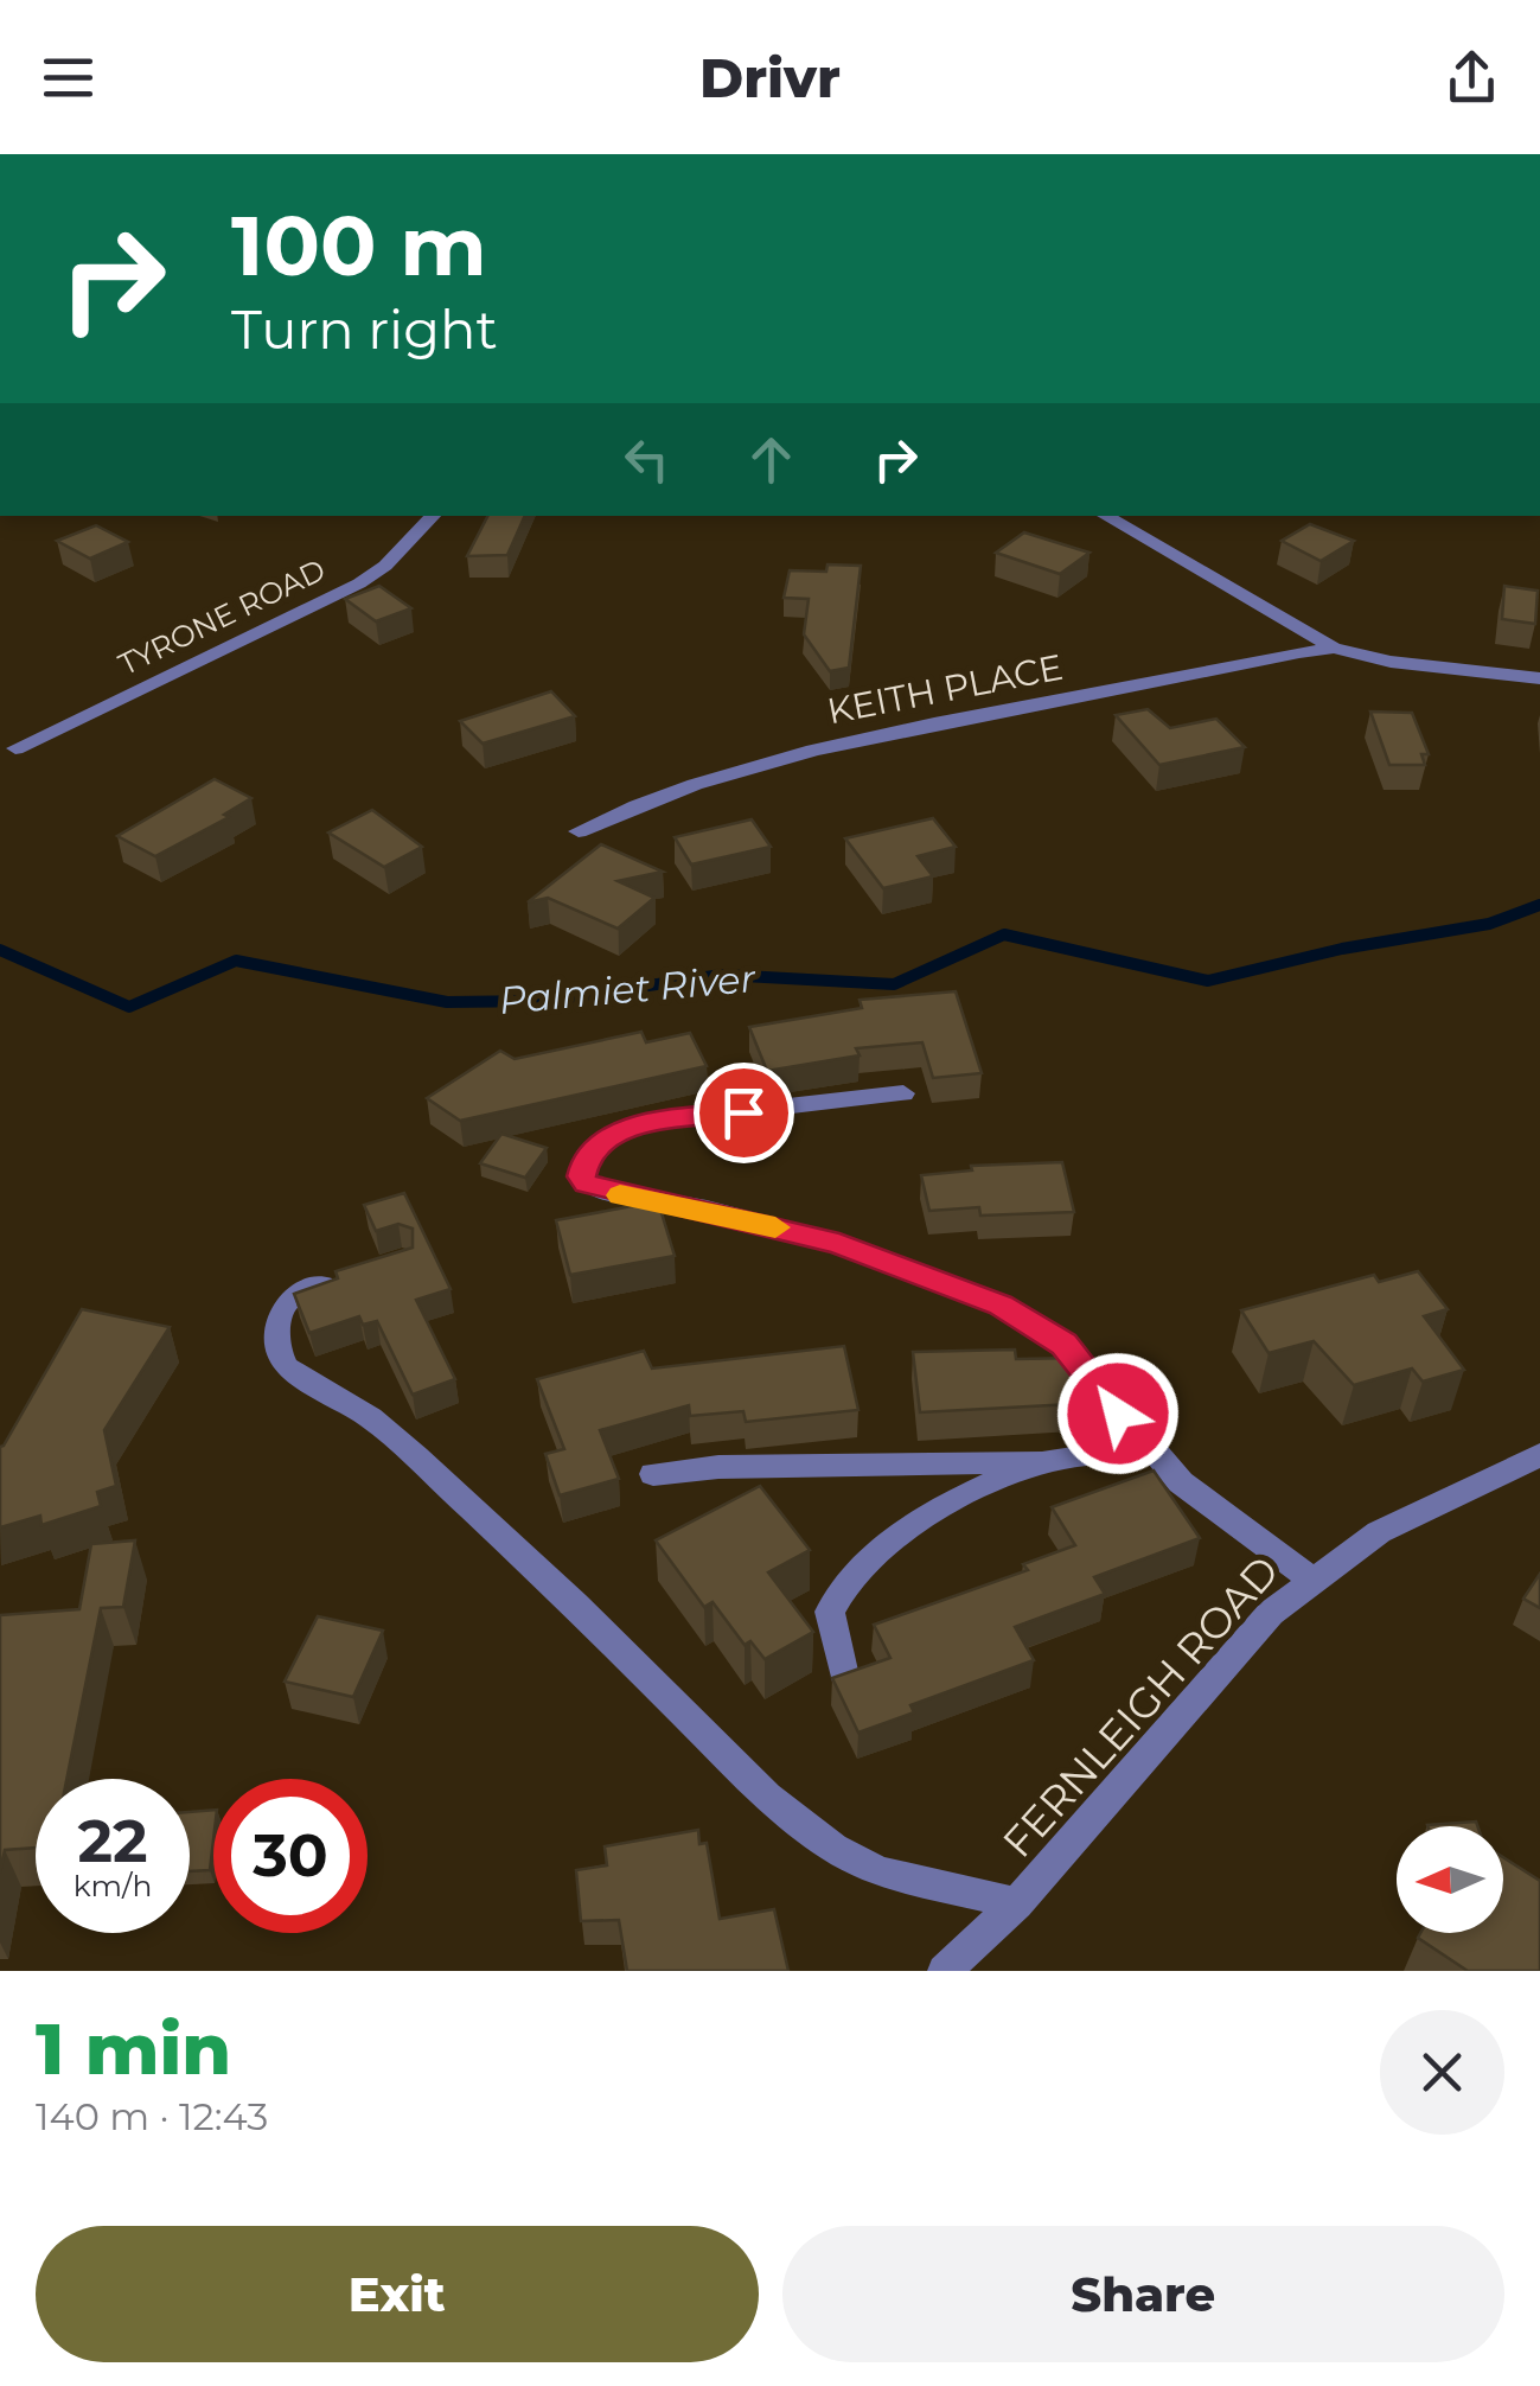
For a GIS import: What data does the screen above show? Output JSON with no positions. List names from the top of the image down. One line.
{"streets":{"street":["TYRONE ROAD","KEITH PLACE","FERNLEIGH ROAD"]},"water":["Palmiet River"],"north":"left","page":{"header":"Drivr","turn":["100 m","Turn right"],"speed":"22 km/h","limit":"30","heading":["1 min","140 m · 12:43"],"buttons":["Exit","Share"]}}
